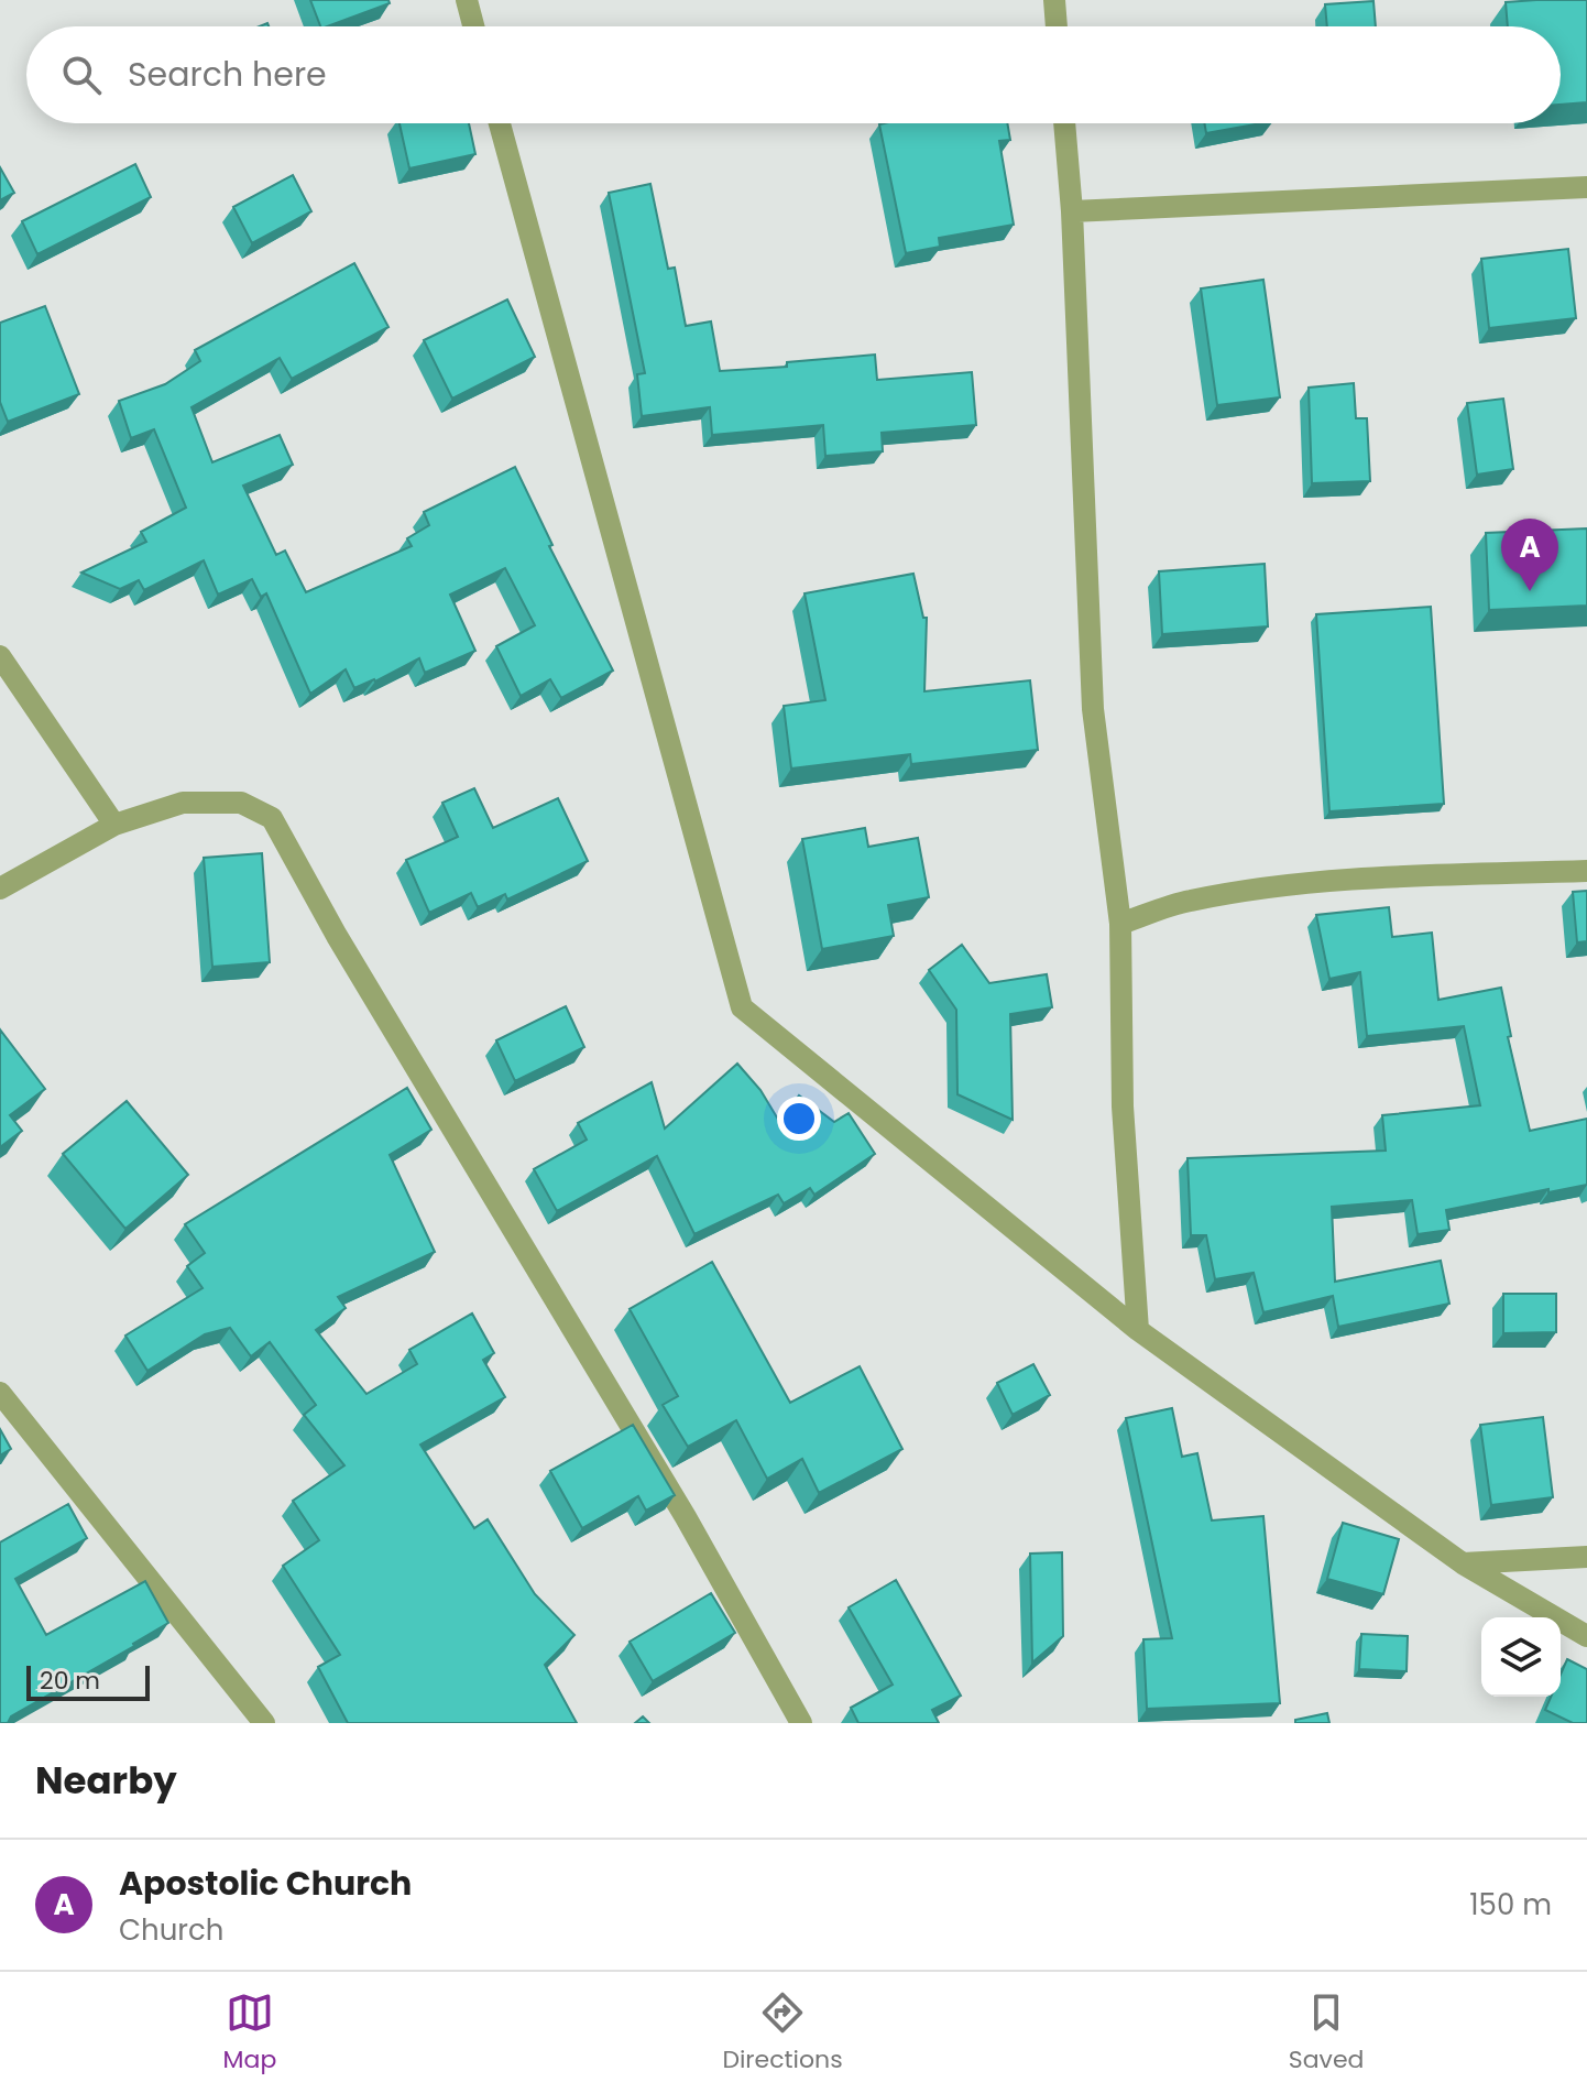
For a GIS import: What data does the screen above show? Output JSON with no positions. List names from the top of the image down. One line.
{"scale_bar":"20 m","page":{"search":"Search here","pins":"A","scale":"20 m","heading":"Nearby","list":[{"mark":"A","name":"Apostolic Church","note":"Church","value":"150 m"}],"nav":["Map","Directions","Saved"]}}
